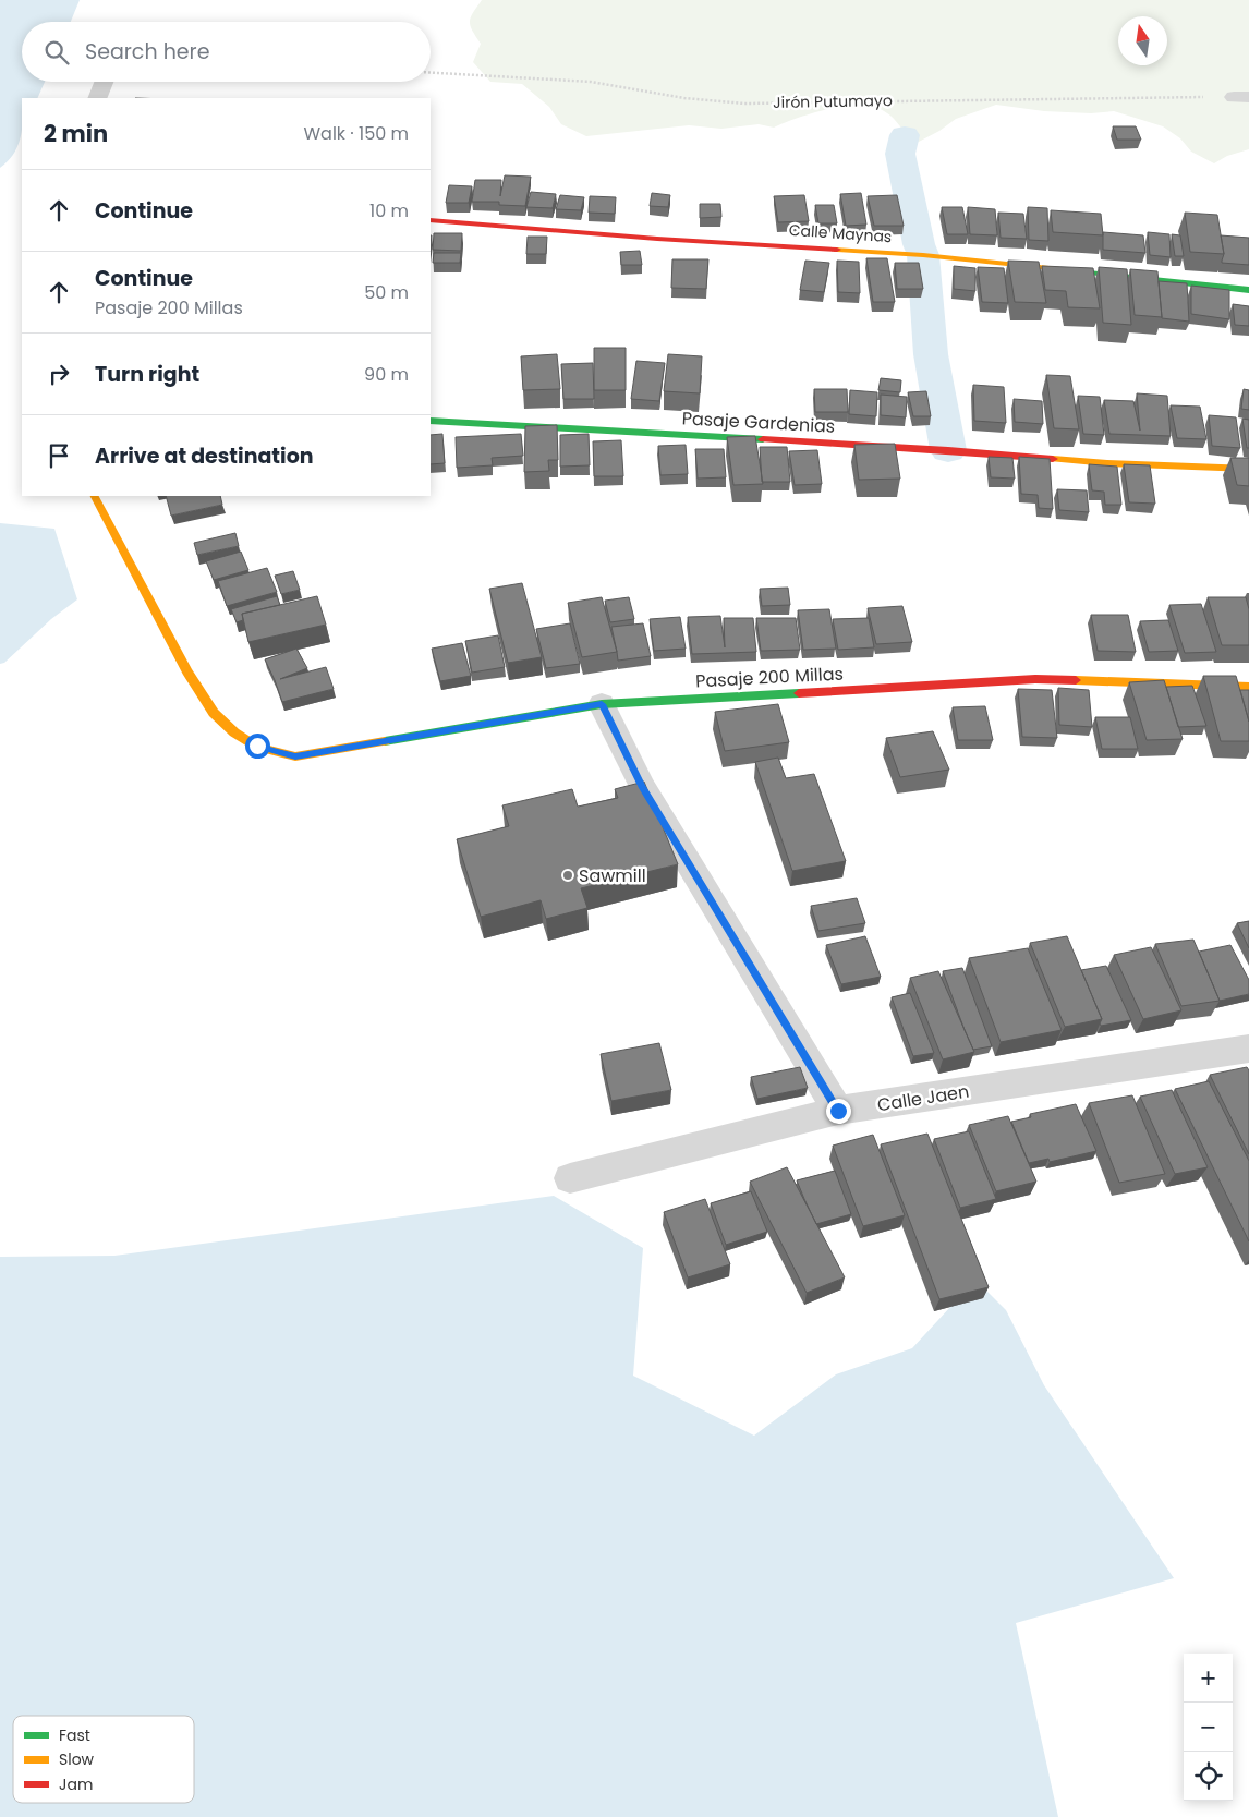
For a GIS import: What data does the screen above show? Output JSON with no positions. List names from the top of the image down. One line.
{"streets":{"street":["Calle Maynas","Pasaje Gardenias","Pasaje 200 Millas","Calle Jaen"],"path":["Jirón Putumayo"]},"places":["Sawmill"],"legend":["Fast","Slow","Jam"],"north":"top","page":{"search":"Search here","heading":["2 min","Walk · 150 m"],"list":[["Continue","10 m"],["Continue","Pasaje 200 Millas","50 m"],["Turn right","90 m"],"Arrive at destination"],"map_buttons":["+","−"]}}
